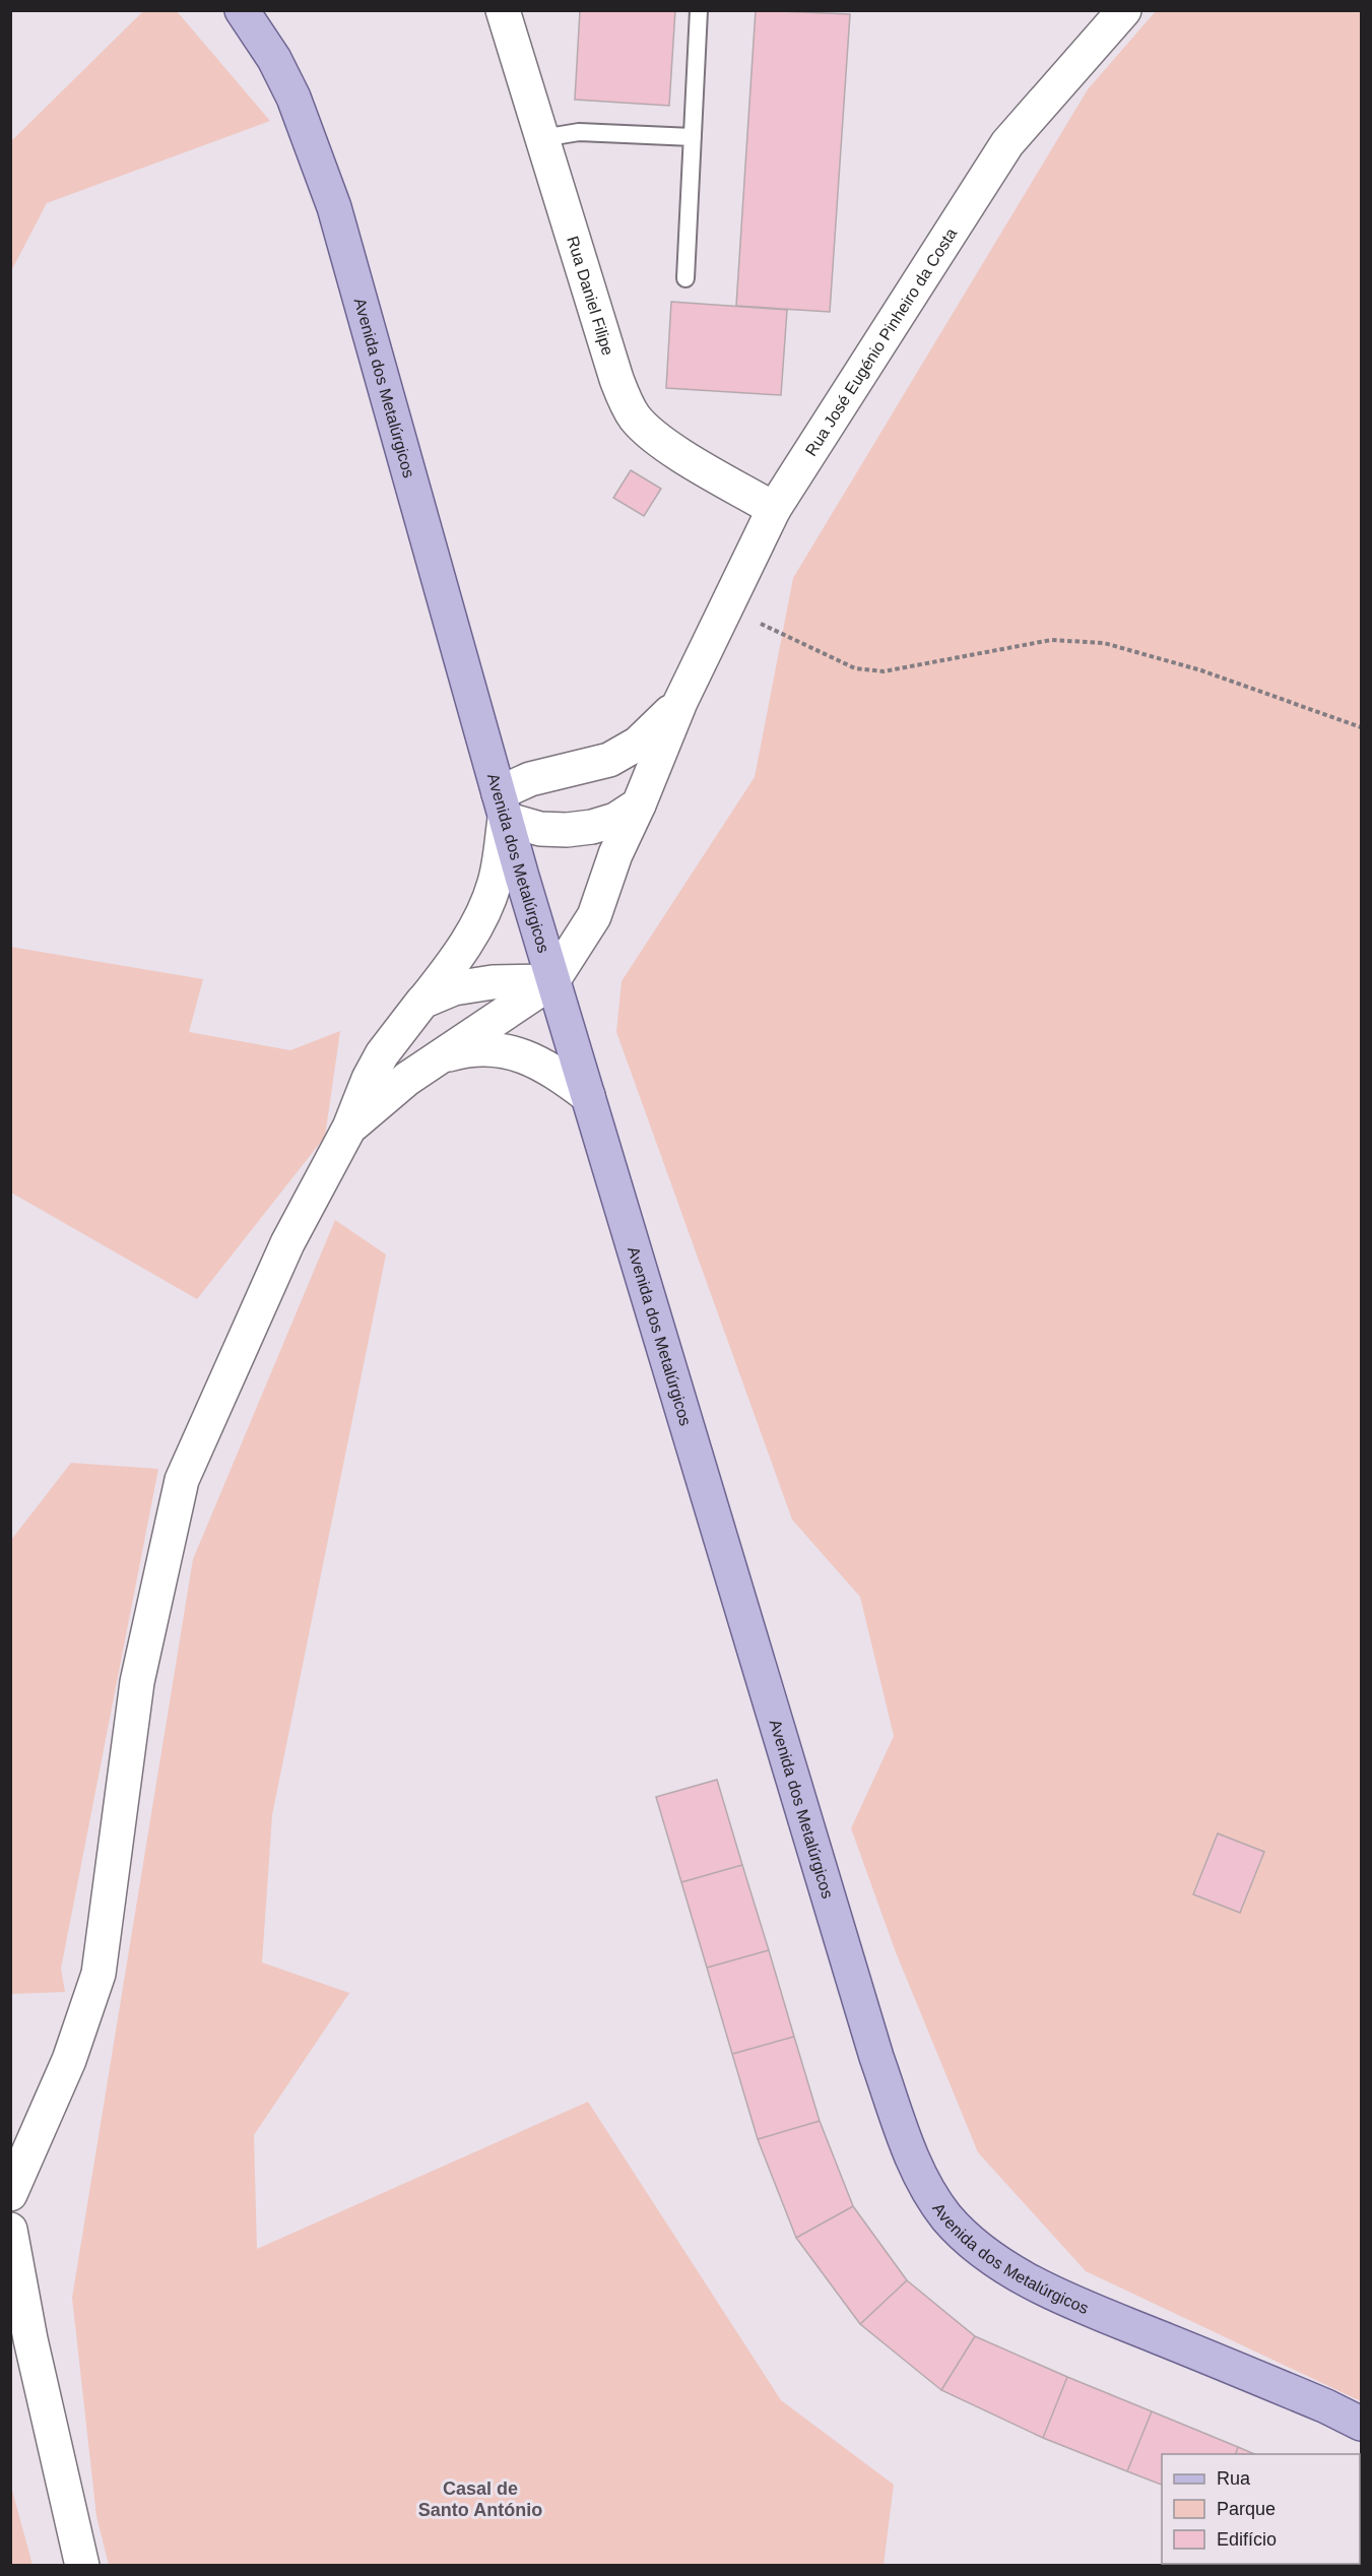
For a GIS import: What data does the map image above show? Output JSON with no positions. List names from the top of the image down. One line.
{"streets":{"main road":["Avenida dos Metalúrgicos"],"street":["Rua Daniel Filipe","Rua José Eugénio Pinheiro da Costa"]},"crossings":[["Rua Daniel Filipe","Rua José Eugénio Pinheiro da Costa"],["Rua José Eugénio Pinheiro da Costa","Avenida dos Metalúrgicos"]],"districts":["Casal de Santo António"],"legend":["Rua","Parque","Edifício"]}
